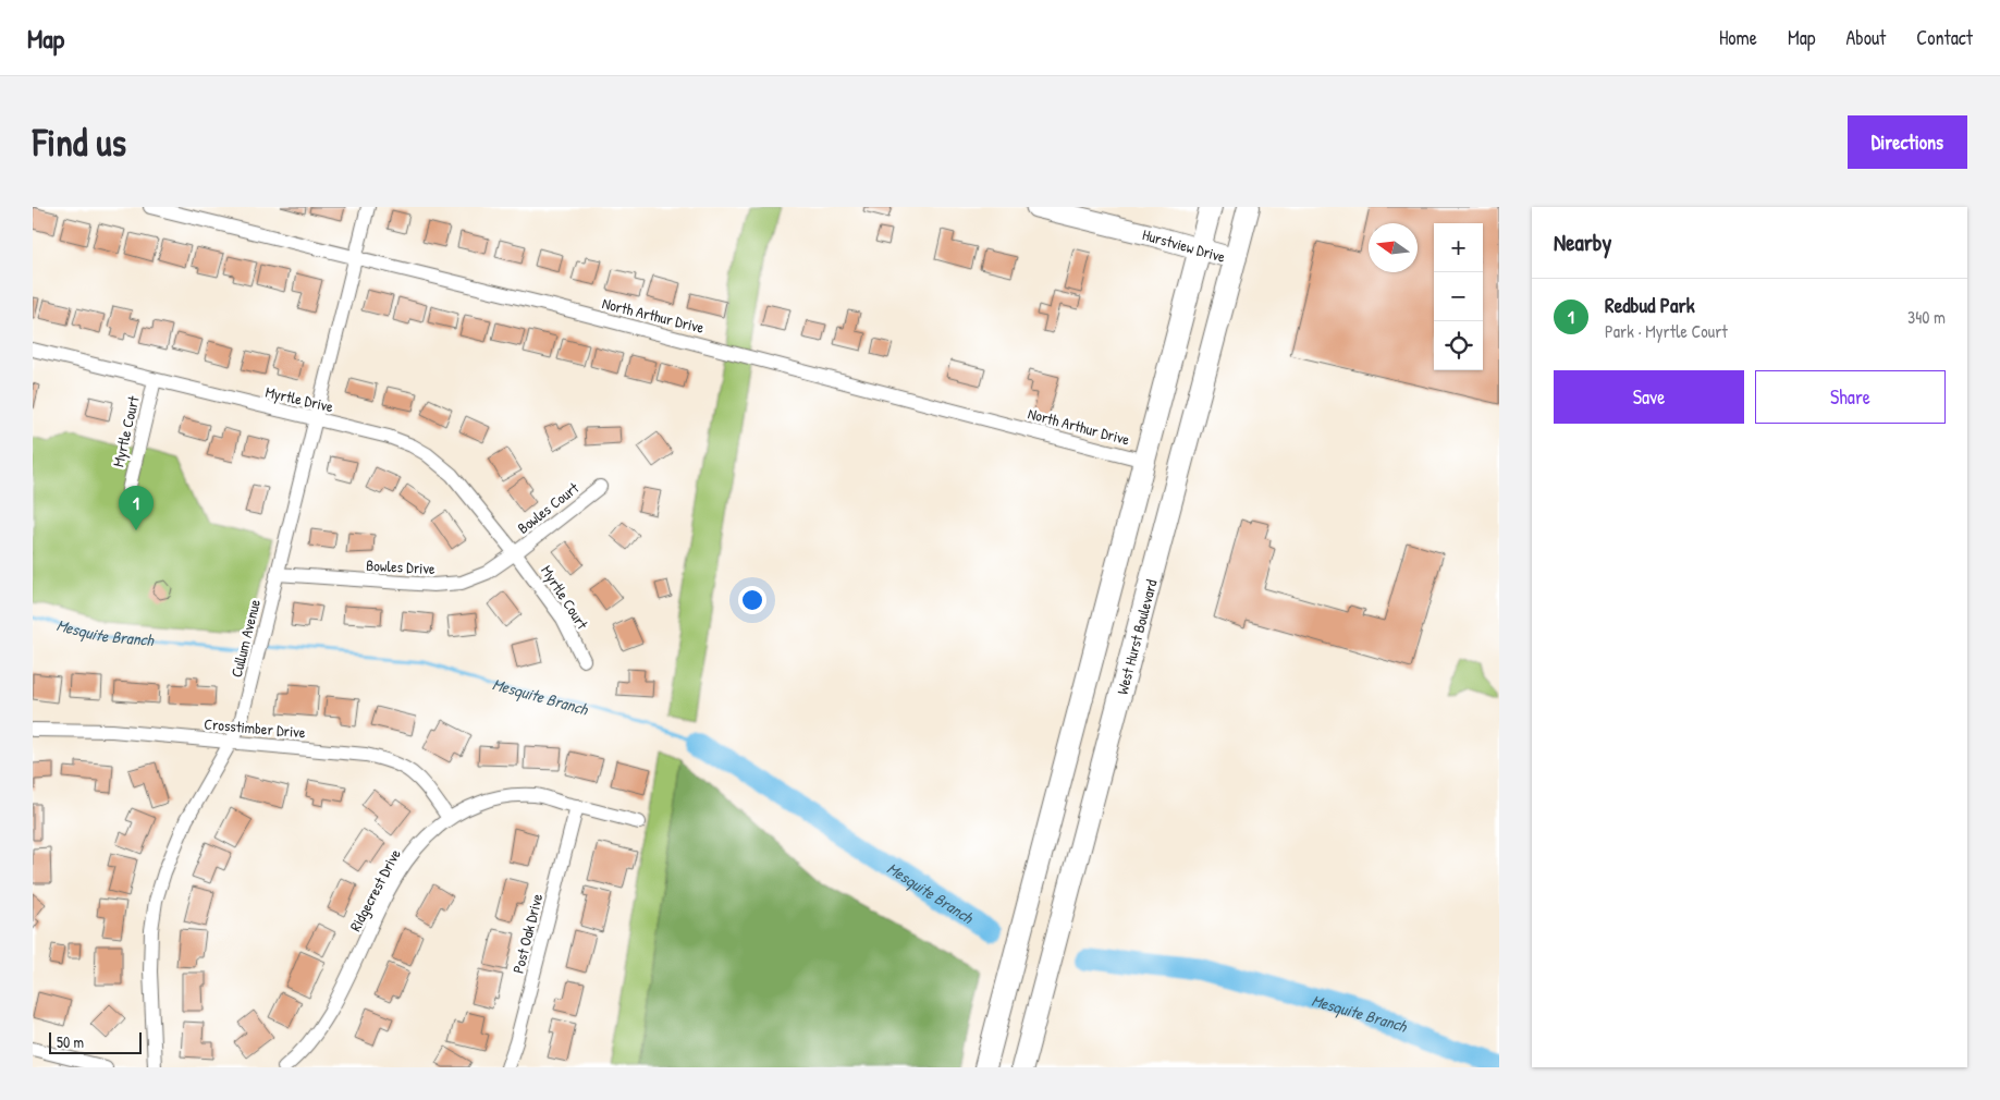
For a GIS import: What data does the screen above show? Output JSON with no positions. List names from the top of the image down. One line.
{"streets":{"main road":["West Hurst Boulevard"],"street":["Hurstview Drive","North Arthur Drive","Myrtle Drive","Myrtle Court","Bowles Court","Bowles Drive","Cullum Avenue","Crosstimber Drive","Ridgecrest Drive","Post Oak Drive"]},"crossings":[["Hurstview Drive","West Hurst Boulevard"],["North Arthur Drive","Cullum Avenue"],["Myrtle Drive","Myrtle Court"],["Myrtle Drive","Bowles Court"],["Myrtle Drive","Bowles Drive"],["Myrtle Drive","Cullum Avenue"],["Myrtle Court","Bowles Court"],["Myrtle Court","Bowles Drive"],["Bowles Court","Bowles Drive"],["Bowles Drive","Cullum Avenue"],["Cullum Avenue","Crosstimber Drive"],["Crosstimber Drive","Ridgecrest Drive"],["Ridgecrest Drive","Post Oak Drive"]],"water":["Mesquite Branch"],"scale_bar":"50 m","north":"left","page":{"header":"Map","nav":["Home","Map","About","Contact"],"buttons":["Directions",["Save","Share"]],"title":"Find us","heading":"Nearby","map_buttons":["+","−"],"list":[{"mark":"1","name":"Redbud Park","note":"Park · Myrtle Court","value":"340 m"}],"pins":"1","scale":"50 m"}}
